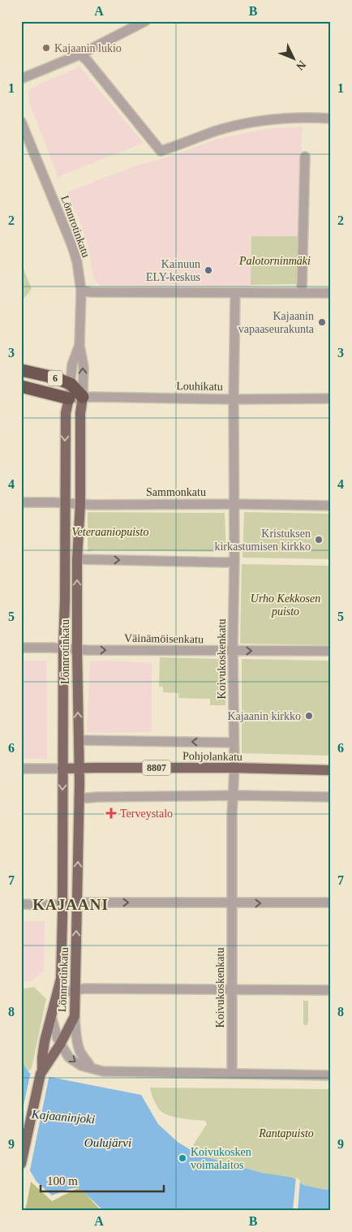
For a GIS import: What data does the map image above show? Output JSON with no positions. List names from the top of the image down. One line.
{"streets":{"highway":["6"],"main road":["Lönnrotinkatu","Pohjolankatu","8807"],"street":["Louhikatu","Sammonkatu","Väinämöisenkatu","Koivukoskenkatu"]},"crossings":[["Lönnrotinkatu","6"],["Lönnrotinkatu","Louhikatu"],["Lönnrotinkatu","Sammonkatu"],["Lönnrotinkatu","Väinämöisenkatu"],["Lönnrotinkatu","Pohjolankatu"],["6","Louhikatu"],["Louhikatu","Koivukoskenkatu"],["Sammonkatu","Koivukoskenkatu"],["Väinämöisenkatu","Koivukoskenkatu"],["Koivukoskenkatu","Pohjolankatu"]],"one_way":["Väinämöisenkatu"],"districts":["KAJAANI"],"water":["Kajaaninjoki","Oulujärvi"],"parks":["Palotorninmäki","Veteraaniopuisto","Urho Kekkosen puisto","Rantapuisto"],"places":{"other":["Kajaanin lukio","Kainuun ELY-keskus","Kajaanin vapaaseurakunta","Kristuksen kirkastumisen kirkko","Kajaanin kirkko","Koivukosken voimalaitos"],"health":["Terveystalo"]},"scale_bar":"100 m","north":"bottom right","grid":{"columns":["A","B"],"rows":["1","2","3","4","5","6","7","8","9"]}}
